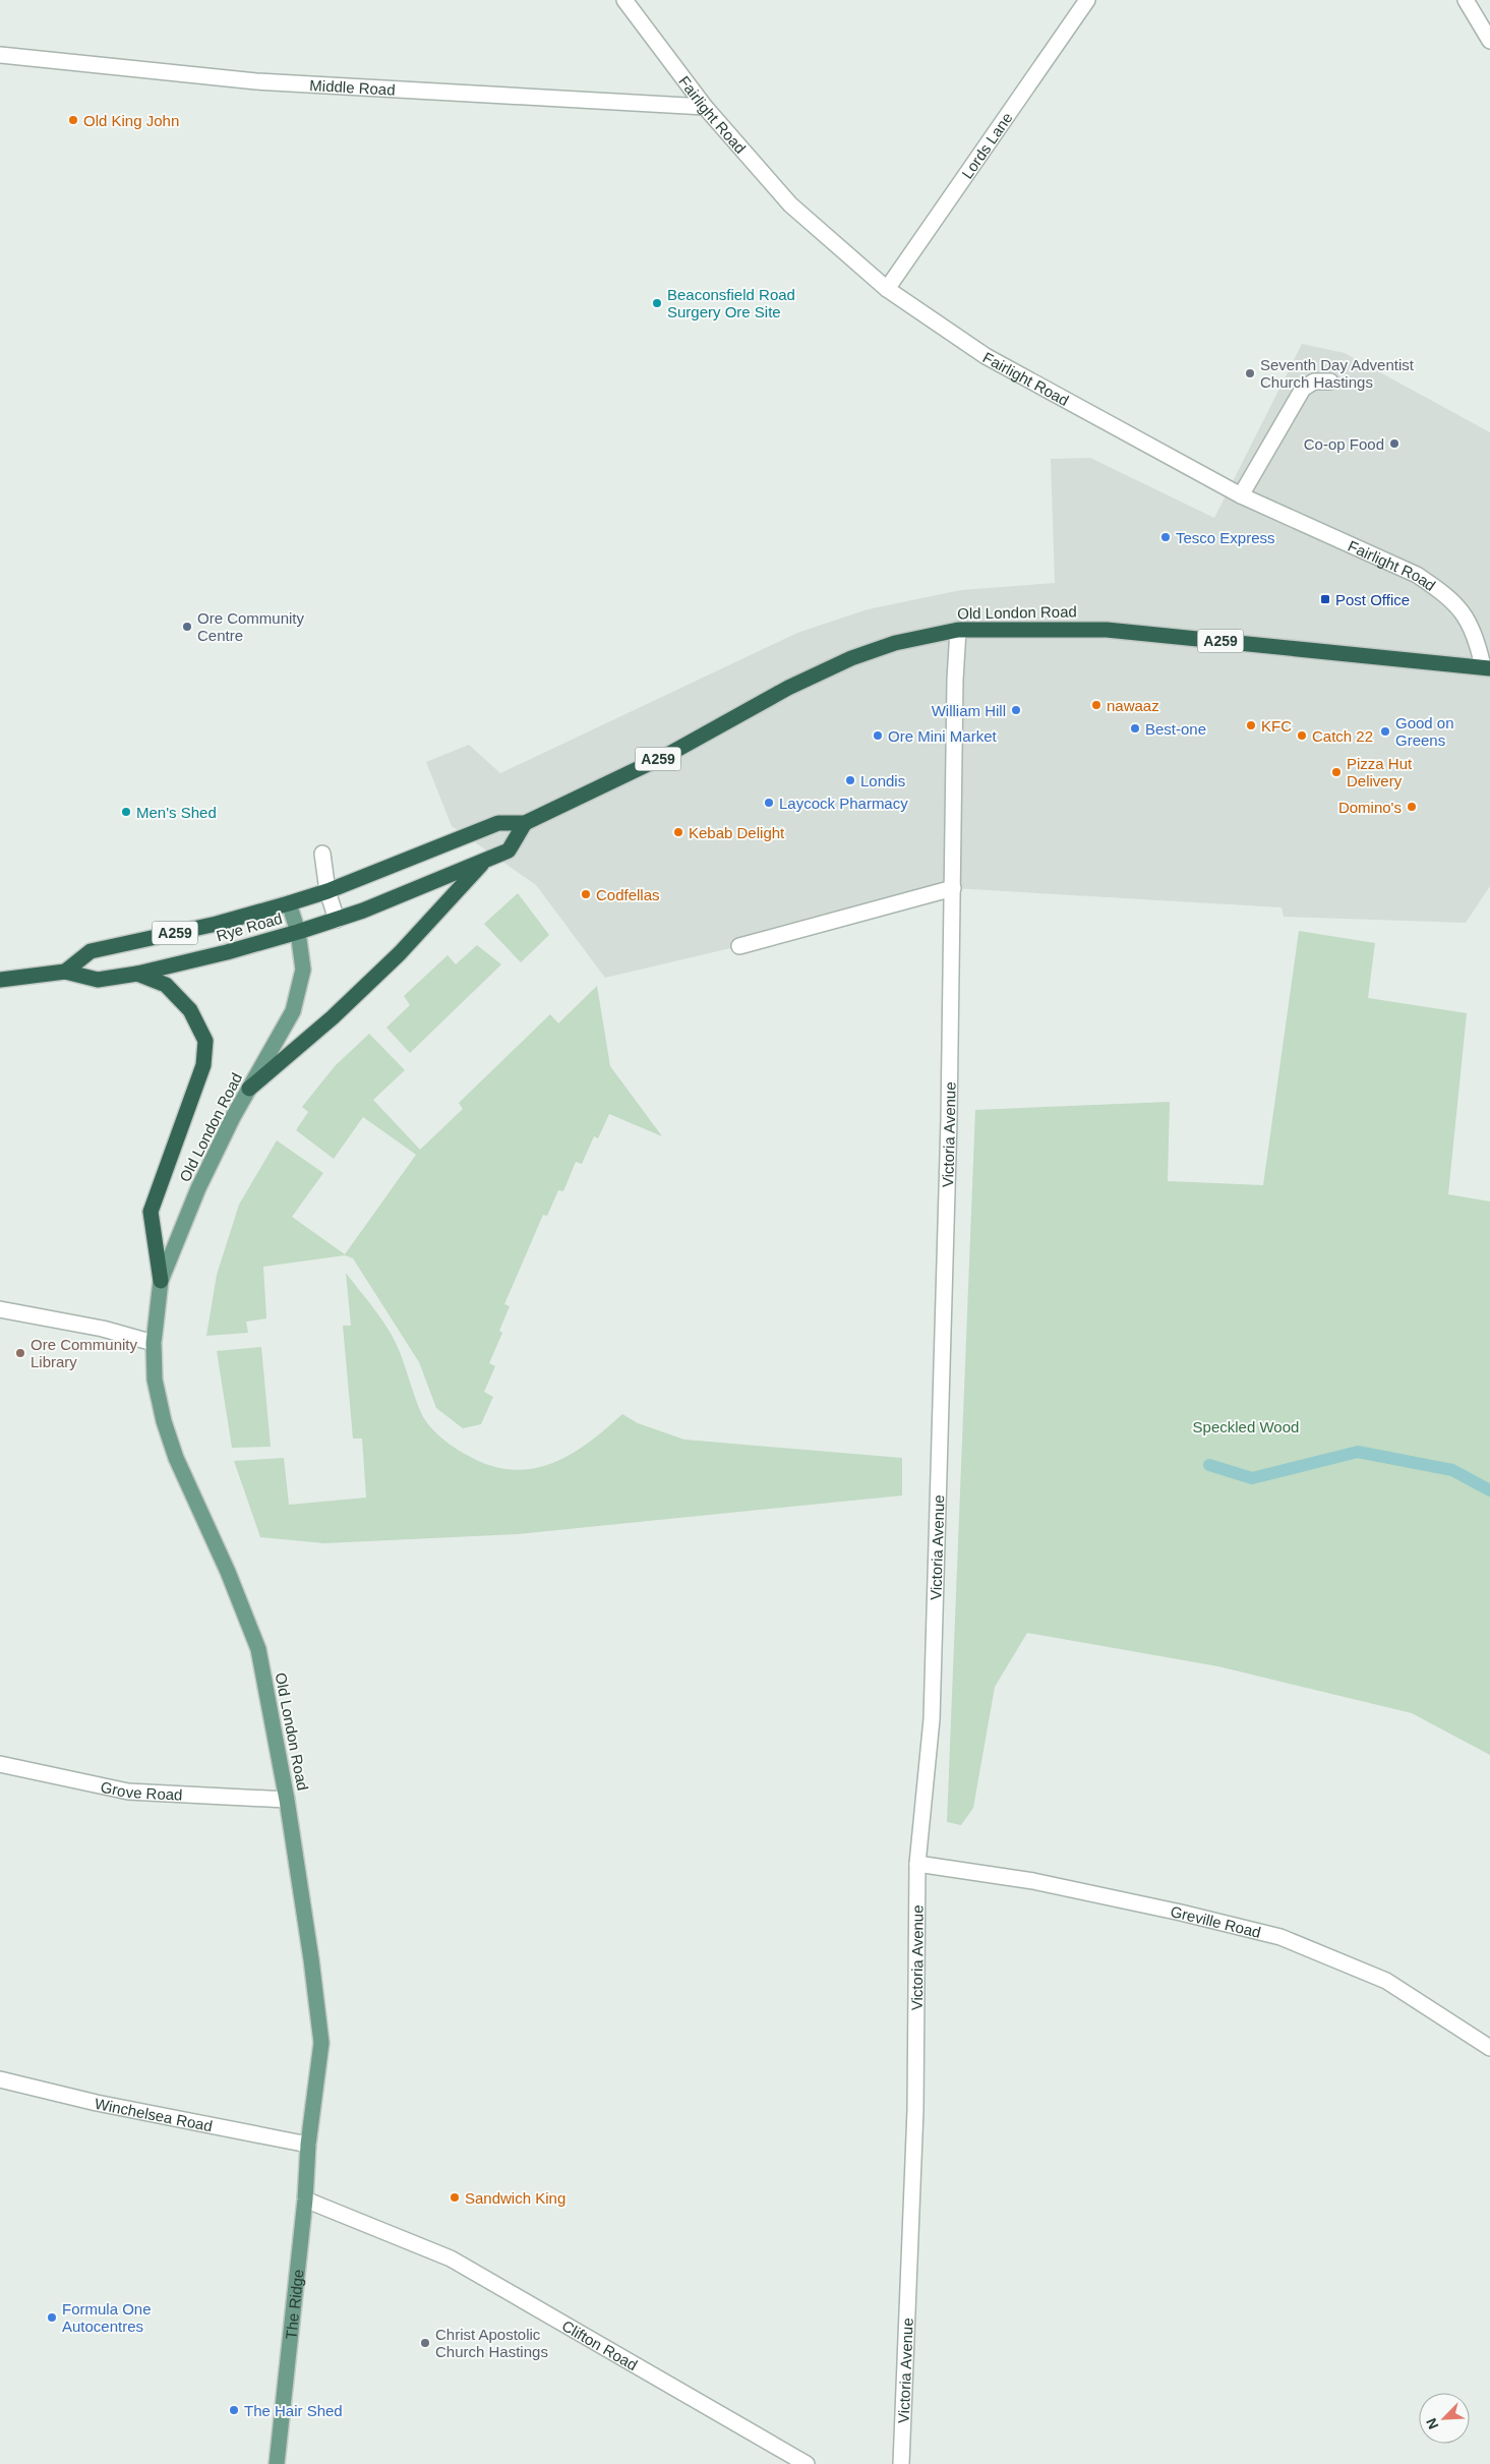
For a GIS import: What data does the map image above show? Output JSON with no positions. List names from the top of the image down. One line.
{"streets":{"highway":["Old London Road","A259","Rye Road"],"main road":["The Ridge"],"street":["Middle Road","Fairlight Road","Lords Lane","Victoria Avenue","Grove Road","Greville Road","Winchelsea Road","Clifton Road"]},"crossings":[["Middle Road","Fairlight Road"],["Fairlight Road","Lords Lane"],["Fairlight Road","Old London Road"],["Old London Road","A259"],["Old London Road","Rye Road"],["Old London Road","Victoria Avenue"],["Old London Road","Grove Road"],["Old London Road","Winchelsea Road"],["Old London Road","The Ridge"],["A259","Rye Road"],["Victoria Avenue","Greville Road"],["Winchelsea Road","The Ridge"],["The Ridge","Clifton Road"]],"parks":["Speckled Wood"],"places":{"other":["Old King John","Beaconsfield Road Surgery Ore Site","Seventh Day Adventist Church Hastings","Co-op Food","Tesco Express","Ore Community Centre","nawaaz","William Hill","KFC","Best-one","Good on Greens","Ore Mini Market","Catch 22","Pizza Hut Delivery","Londis","Laycock Pharmacy","Domino's","Men's Shed","Kebab Delight","Codfellas","Ore Community Library","Sandwich King","Formula One Autocentres","Christ Apostolic Church Hastings","The Hair Shed"],"transit":["Post Office"]},"north":"bottom left"}
